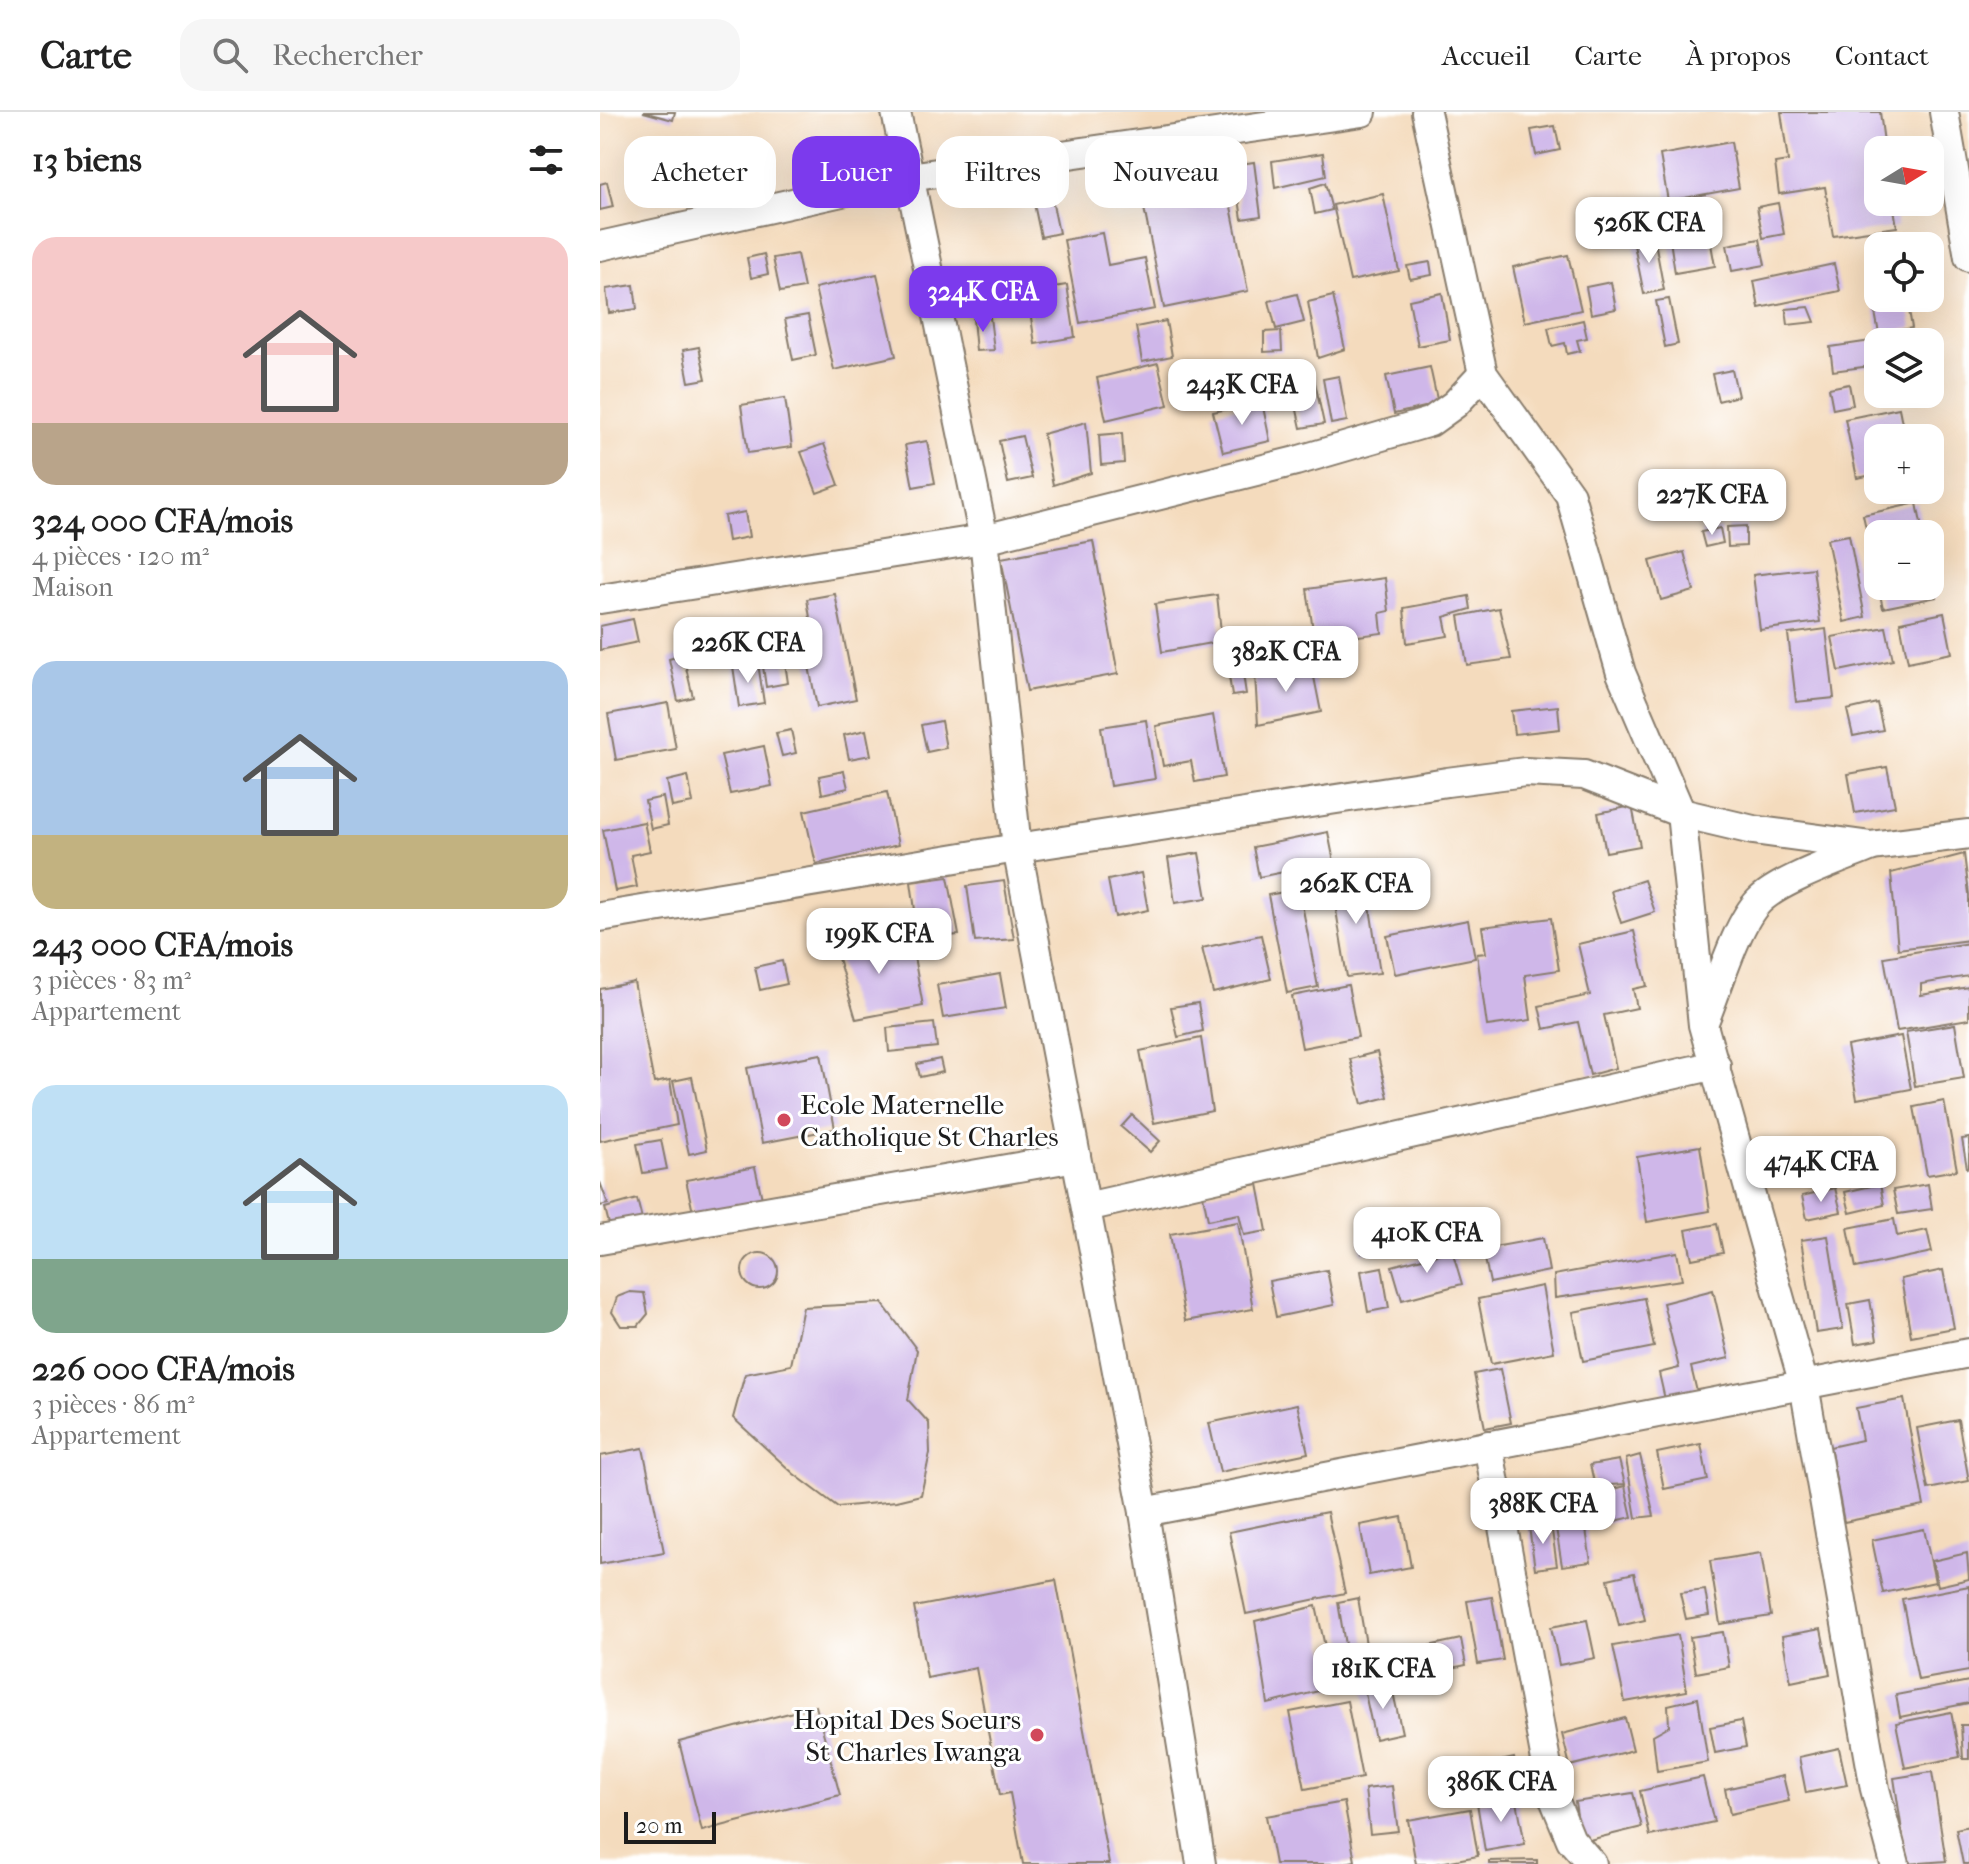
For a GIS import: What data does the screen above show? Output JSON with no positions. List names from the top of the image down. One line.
{"places":["Ecole Maternelle Catholique St Charles","Hopital Des Soeurs St Charles Iwanga"],"scale_bar":"20 m","north":"right","page":{"header":"Carte","search":"Rechercher","nav":["Accueil","Carte","À propos","Contact"],"heading":"13 biens","map_buttons":["+","−"],"chip":["Acheter","Louer","Filtres","Nouveau"],"price":["526K CFA","324K CFA","243K CFA","227K CFA","226K CFA","382K CFA","262K CFA","199K CFA","474K CFA","410K CFA","388K CFA","181K CFA","386K CFA"],"list":[{"name":"324 000 CFA/mois","note":"4 pièces · 120 m² · Maison"},{"name":"243 000 CFA/mois","note":"3 pièces · 83 m² · Appartement"},{"name":"226 000 CFA/mois","note":"3 pièces · 86 m² · Appartement"}],"scale":"20 m"}}
